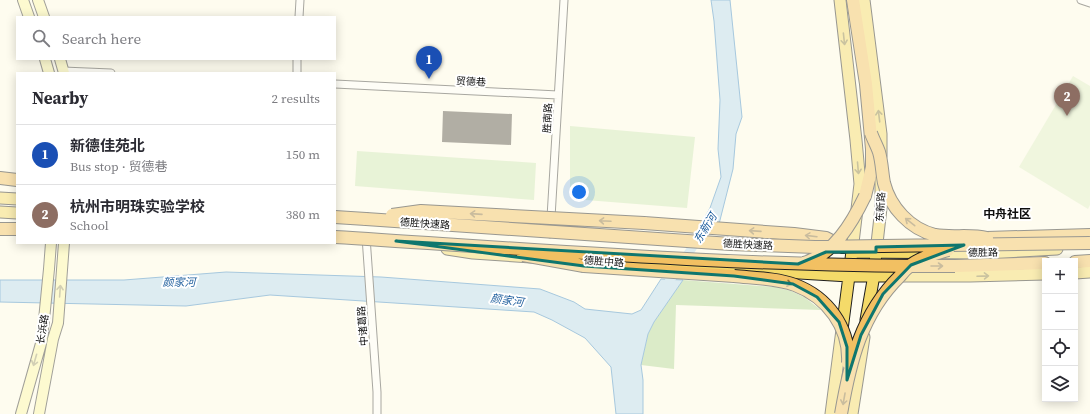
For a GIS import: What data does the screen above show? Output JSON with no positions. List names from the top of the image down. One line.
{"streets":{"highway":["德胜快速路"],"main road":["东新路","德胜路","德胜中路","长浜路"],"street":["贸德巷","胜南路","中诸葛路"]},"crossings":[["贸德巷","胜南路"],["东新路","德胜路"],["东新路","德胜中路"],["德胜中路","中诸葛路"]],"districts":["中舟社区"],"water":["东新河","颜家河"],"page":{"search":"Search here","pins":["1","2"],"heading":["Nearby","2 results"],"list":[{"mark":"1","name":"新德佳苑北","note":"Bus stop · 贸德巷","value":"150 m"},{"mark":"2","name":"杭州市明珠实验学校","note":"School","value":"380 m"}],"map_buttons":["+","−"]}}
